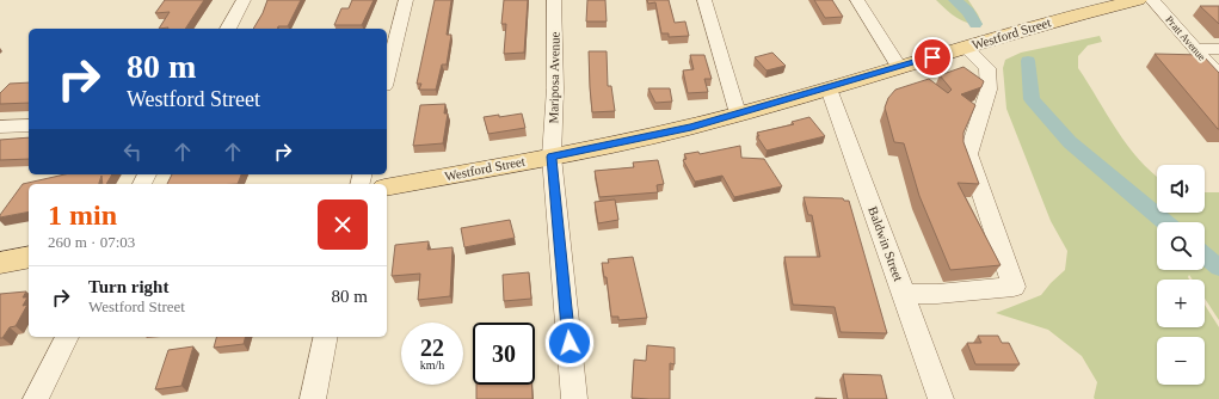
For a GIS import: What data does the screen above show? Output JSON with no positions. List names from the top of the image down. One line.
{"streets":{"main road":["Westford Street"],"street":["Pratt Avenue","Mariposa Avenue","Baldwin Street"]},"crossings":[["Westford Street","Mariposa Avenue"],["Westford Street","Baldwin Street"]],"page":{"turn":["80 m","Westford Street"],"map_buttons":["+","−"],"heading":["1 min","260 m · 07:03"],"list":[{"name":"Turn right","note":"Westford Street","value":"80 m"}],"speed":"22 km/h","limit":"30"}}
